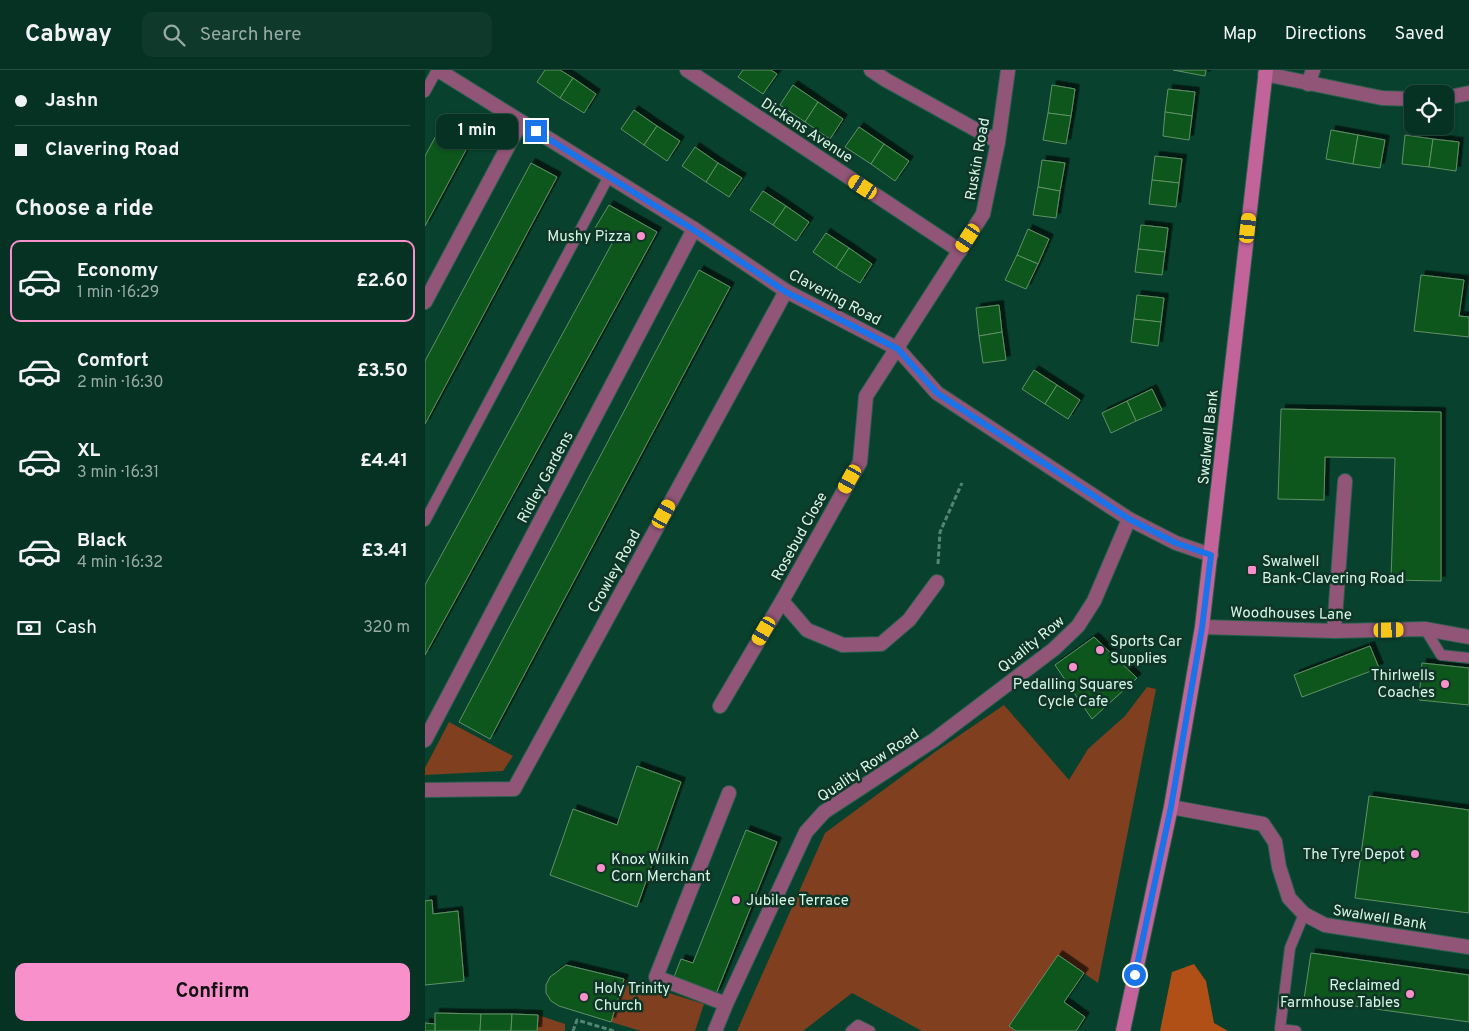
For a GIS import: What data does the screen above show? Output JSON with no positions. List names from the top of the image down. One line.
{"streets":{"main road":["Swalwell Bank"],"street":["Dickens Avenue","Ruskin Road","Clavering Road","Ridley Gardens","Rosebud Close","Crowley Road","Woodhouses Lane","Quality Row","Quality Row Road"]},"crossings":[["Dickens Avenue","Ruskin Road"],["Ruskin Road","Clavering Road"],["Ruskin Road","Rosebud Close"],["Clavering Road","Swalwell Bank"],["Clavering Road","Ridley Gardens"],["Clavering Road","Rosebud Close"],["Clavering Road","Crowley Road"],["Clavering Road","Quality Row"],["Swalwell Bank","Woodhouses Lane"],["Quality Row","Quality Row Road"]],"places":{"other":["Mushy Pizza","Sports Car Supplies","Pedalling Squares Cycle Cafe","Thirlwells Coaches","The Tyre Depot","Knox Wilkin Corn Merchant","Jubilee Terrace","Reclaimed Farmhouse Tables","Holy Trinity Church"],"transit":["Swalwell Bank-Clavering Road"]},"page":{"header":"Cabway","search":"Search here","nav":["Map","Directions","Saved"],"banner":["Jashn","Clavering Road"],"bubble":"1 min","heading":"Choose a ride","list":[{"name":"Economy","note":"1 min · 16:29","value":"£2.60"},{"name":"Comfort","note":"2 min · 16:30","value":"£3.50"},{"name":"XL","note":"3 min · 16:31","value":"£4.41"},{"name":"Black","note":"4 min · 16:32","value":"£3.41"}],"pay":["Cash","320 m"],"buttons":"Confirm"}}
